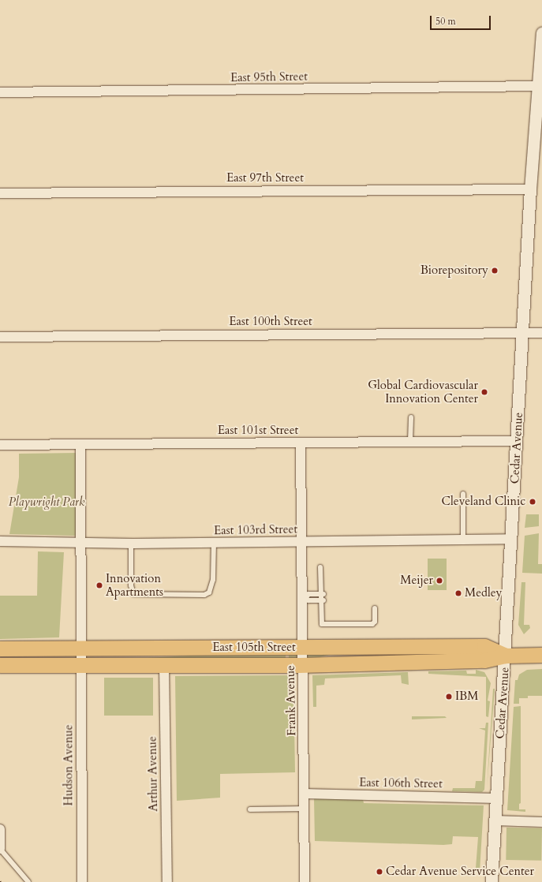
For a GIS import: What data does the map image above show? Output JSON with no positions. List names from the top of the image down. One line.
{"streets":{"main road":["East 105th Street"],"street":["East 95th Street","East 97th Street","East 100th Street","East 101st Street","Cedar Avenue","East 103rd Street","Frank Avenue","Hudson Avenue","Arthur Avenue","East 106th Street"]},"crossings":[["East 95th Street","Cedar Avenue"],["East 97th Street","Cedar Avenue"],["East 100th Street","Cedar Avenue"],["East 101st Street","Cedar Avenue"],["East 101st Street","Frank Avenue"],["East 101st Street","Hudson Avenue"],["Cedar Avenue","East 103rd Street"],["Cedar Avenue","East 105th Street"],["Cedar Avenue","East 106th Street"],["East 103rd Street","Frank Avenue"],["East 103rd Street","Hudson Avenue"],["East 105th Street","Frank Avenue"],["East 105th Street","Hudson Avenue"],["East 105th Street","Arthur Avenue"],["Frank Avenue","East 106th Street"]],"parks":["Playwright Park"],"places":["Biorepository","Global Cardiovascular Innovation Center","Cleveland Clinic","Meijer","Innovation Apartments","Medley","IBM","Cedar Avenue Service Center"],"scale_bar":"50 m"}
